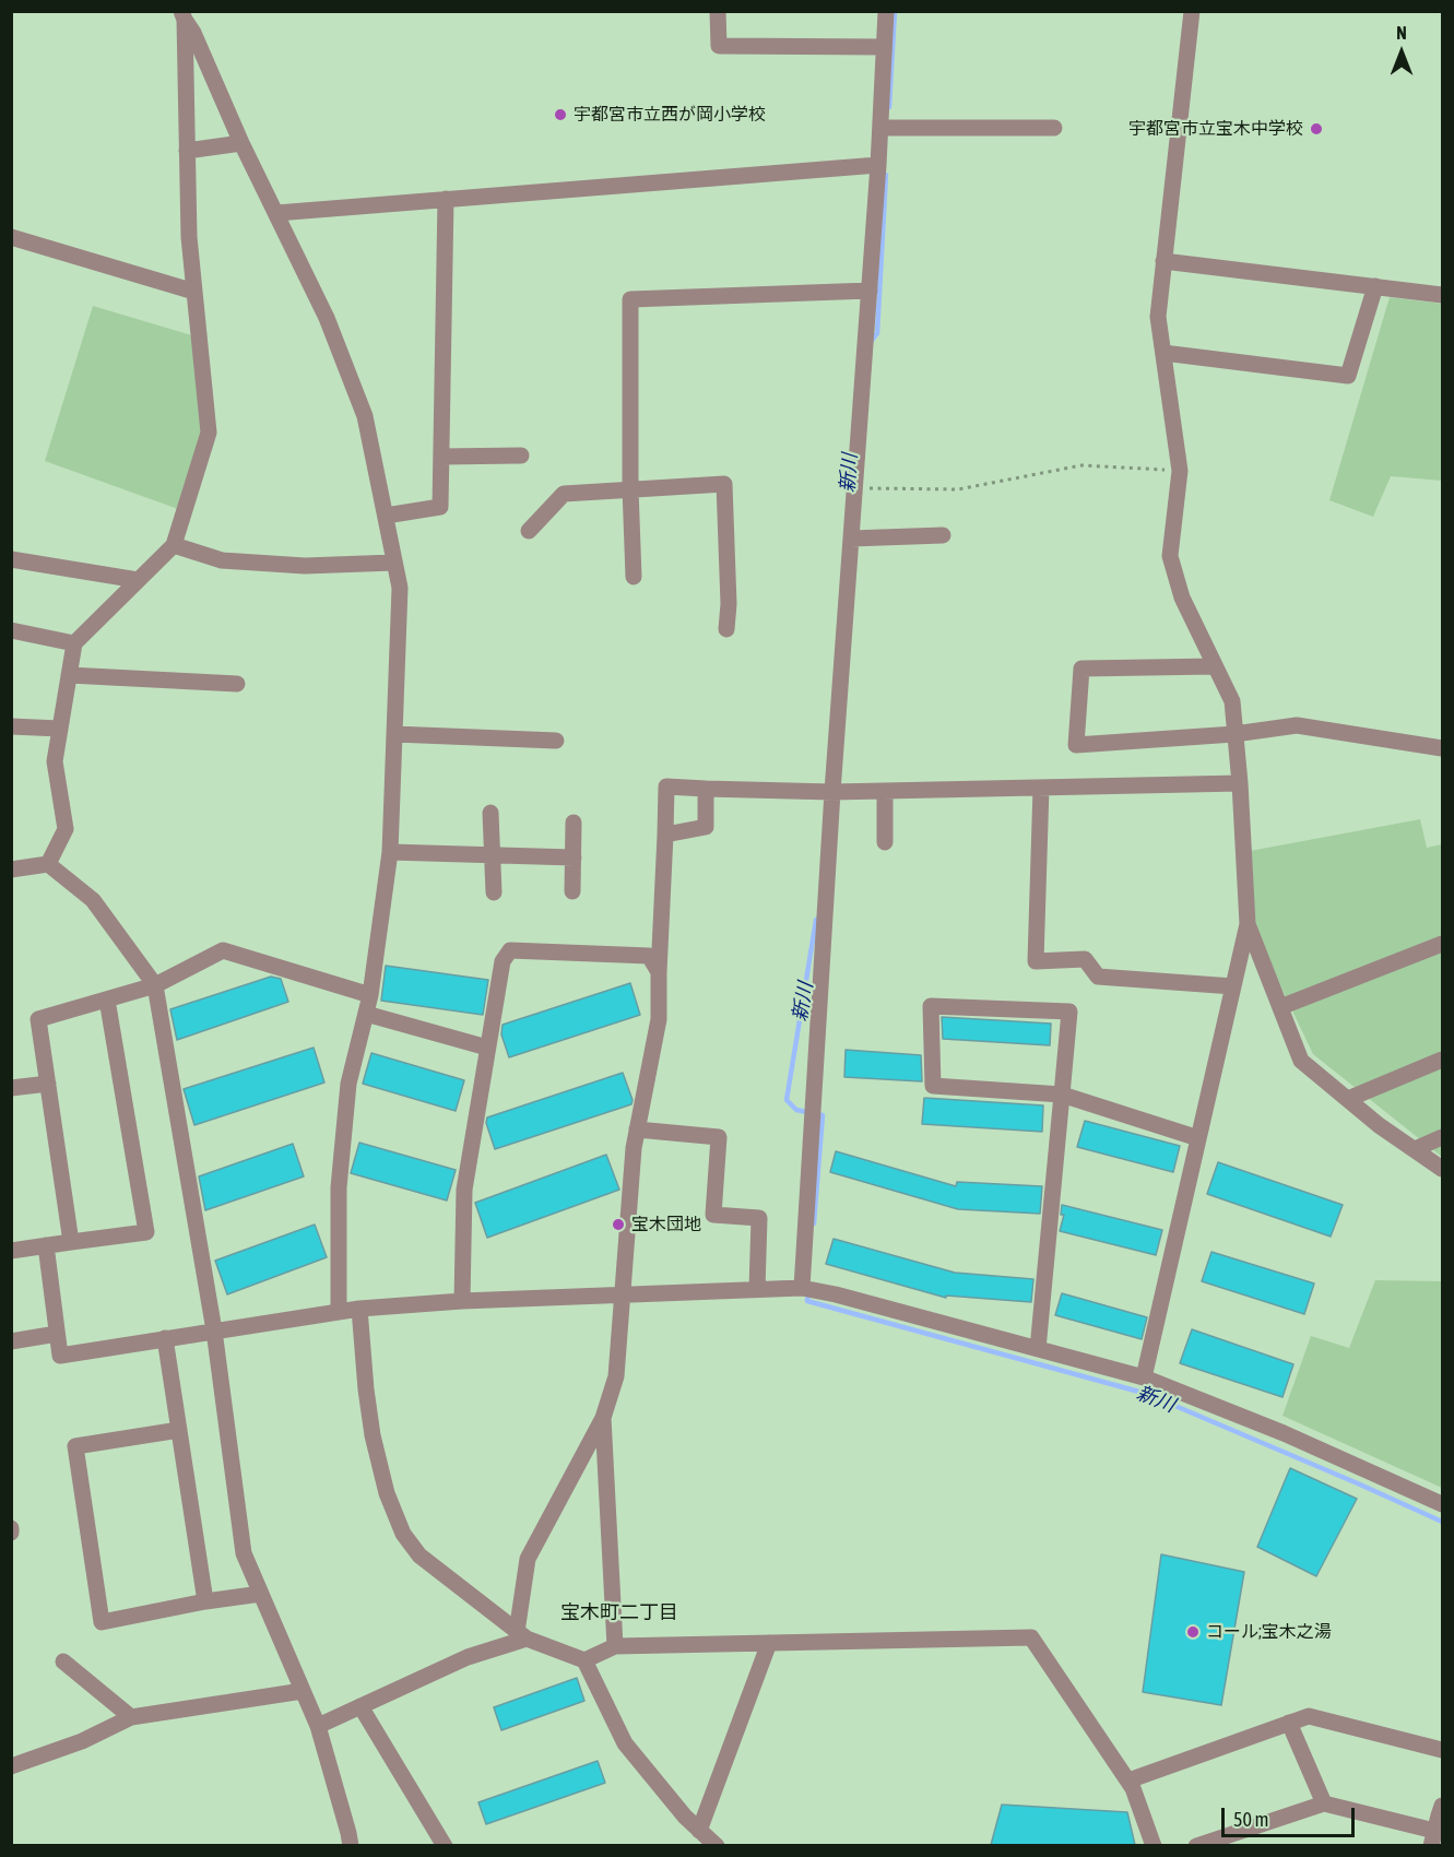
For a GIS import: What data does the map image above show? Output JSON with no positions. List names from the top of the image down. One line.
{"districts":["宝木町二丁目"],"water":["新川"],"places":["宇都宮市立西が岡小学校","宇都宮市立宝木中学校","宝木団地","コール;宝木之湯"],"scale_bar":"50 m","north":"top"}
